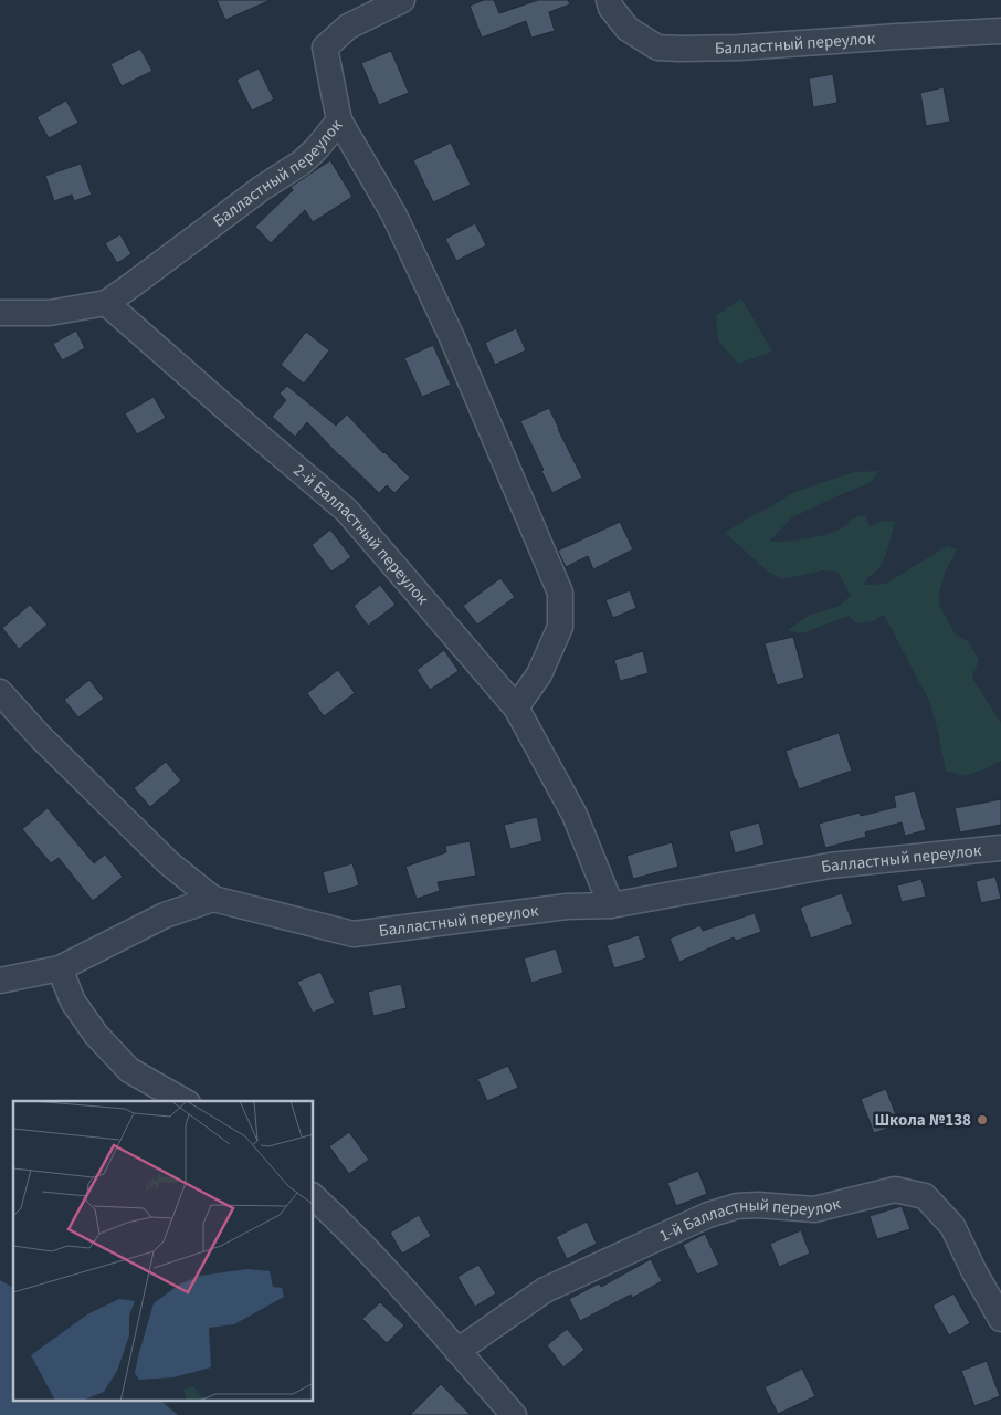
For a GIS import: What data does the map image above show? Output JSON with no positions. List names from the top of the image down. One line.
{"streets":{"street":["Балластный переулок","2-й Балластный переулок","1-й Балластный переулок"]},"crossings":[["Балластный переулок","2-й Балластный переулок"]],"places":["Школа №138"]}
